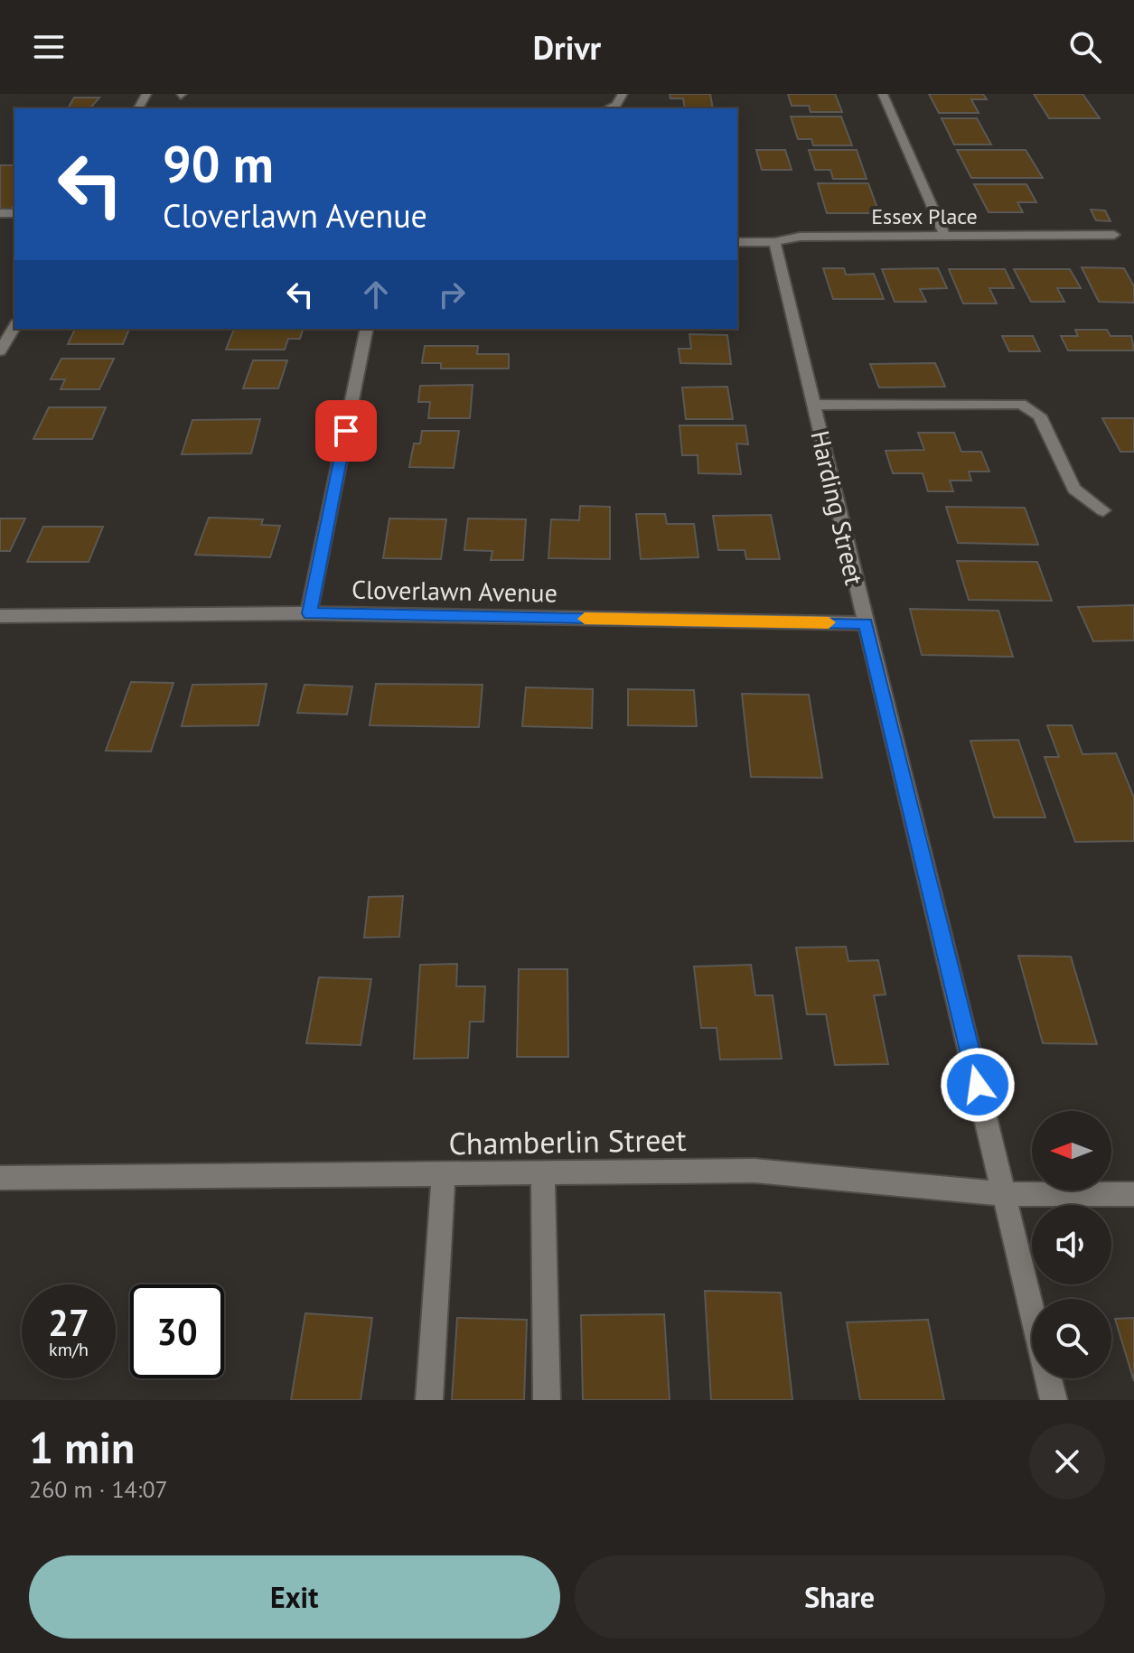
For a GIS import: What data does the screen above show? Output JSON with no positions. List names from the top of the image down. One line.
{"streets":{"street":["Essex Place","Harding Street","Cloverlawn Avenue","Chamberlin Street"]},"crossings":[["Essex Place","Harding Street"],["Harding Street","Cloverlawn Avenue"],["Harding Street","Chamberlin Street"]],"north":"left","page":{"header":"Drivr","turn":["90 m","Cloverlawn Avenue"],"speed":"27 km/h","limit":"30","heading":["1 min","260 m · 14:07"],"buttons":["Exit","Share"]}}
